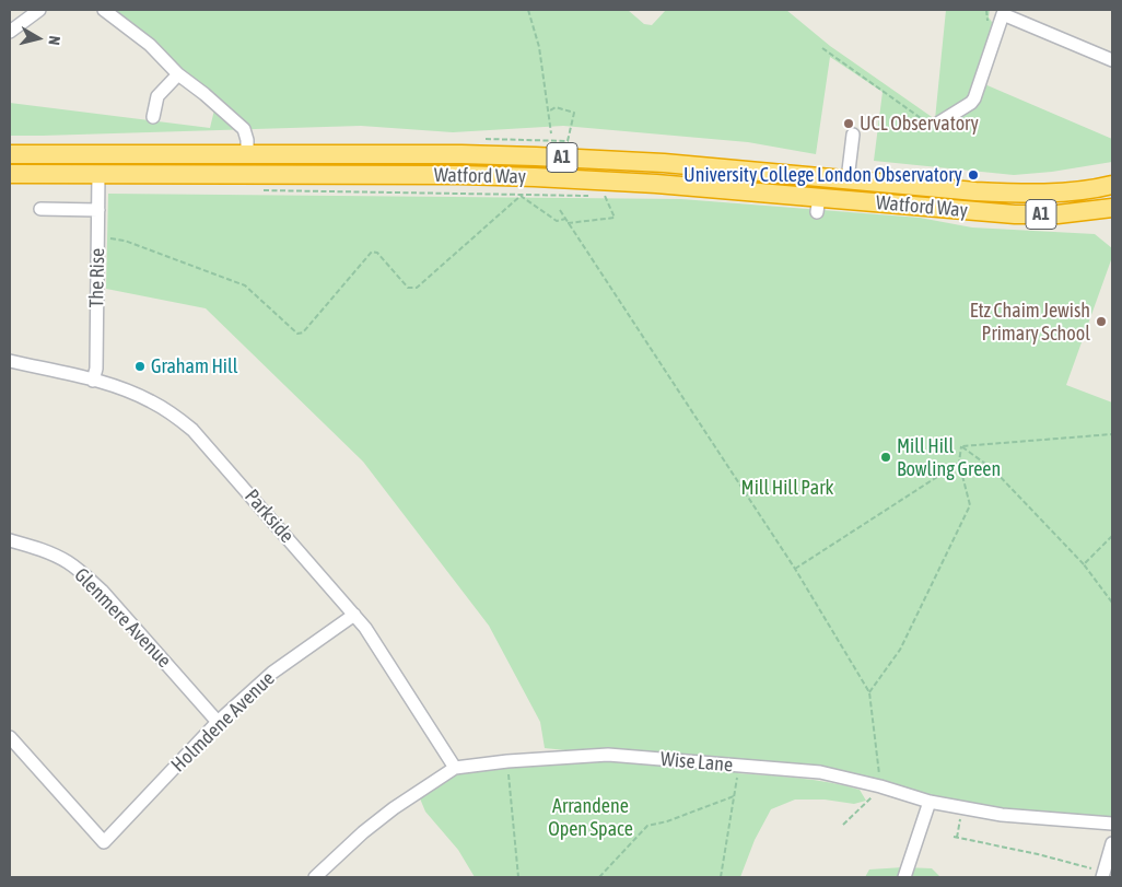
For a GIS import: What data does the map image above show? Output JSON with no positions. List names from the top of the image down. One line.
{"streets":{"highway":["A1","Watford Way"],"street":["The Rise","Parkside","Glenmere Avenue","Holmdene Avenue","Wise Lane"]},"crossings":[["Watford Way","The Rise"],["The Rise","Parkside"],["Parkside","Holmdene Avenue"],["Parkside","Wise Lane"],["Glenmere Avenue","Holmdene Avenue"]],"parks":["Mill Hill Park","Arrandene Open Space"],"places":["UCL Observatory","University College London Observatory","Etz Chaim Jewish Primary School","Graham Hill","Mill Hill Bowling Green"],"north":"right"}
